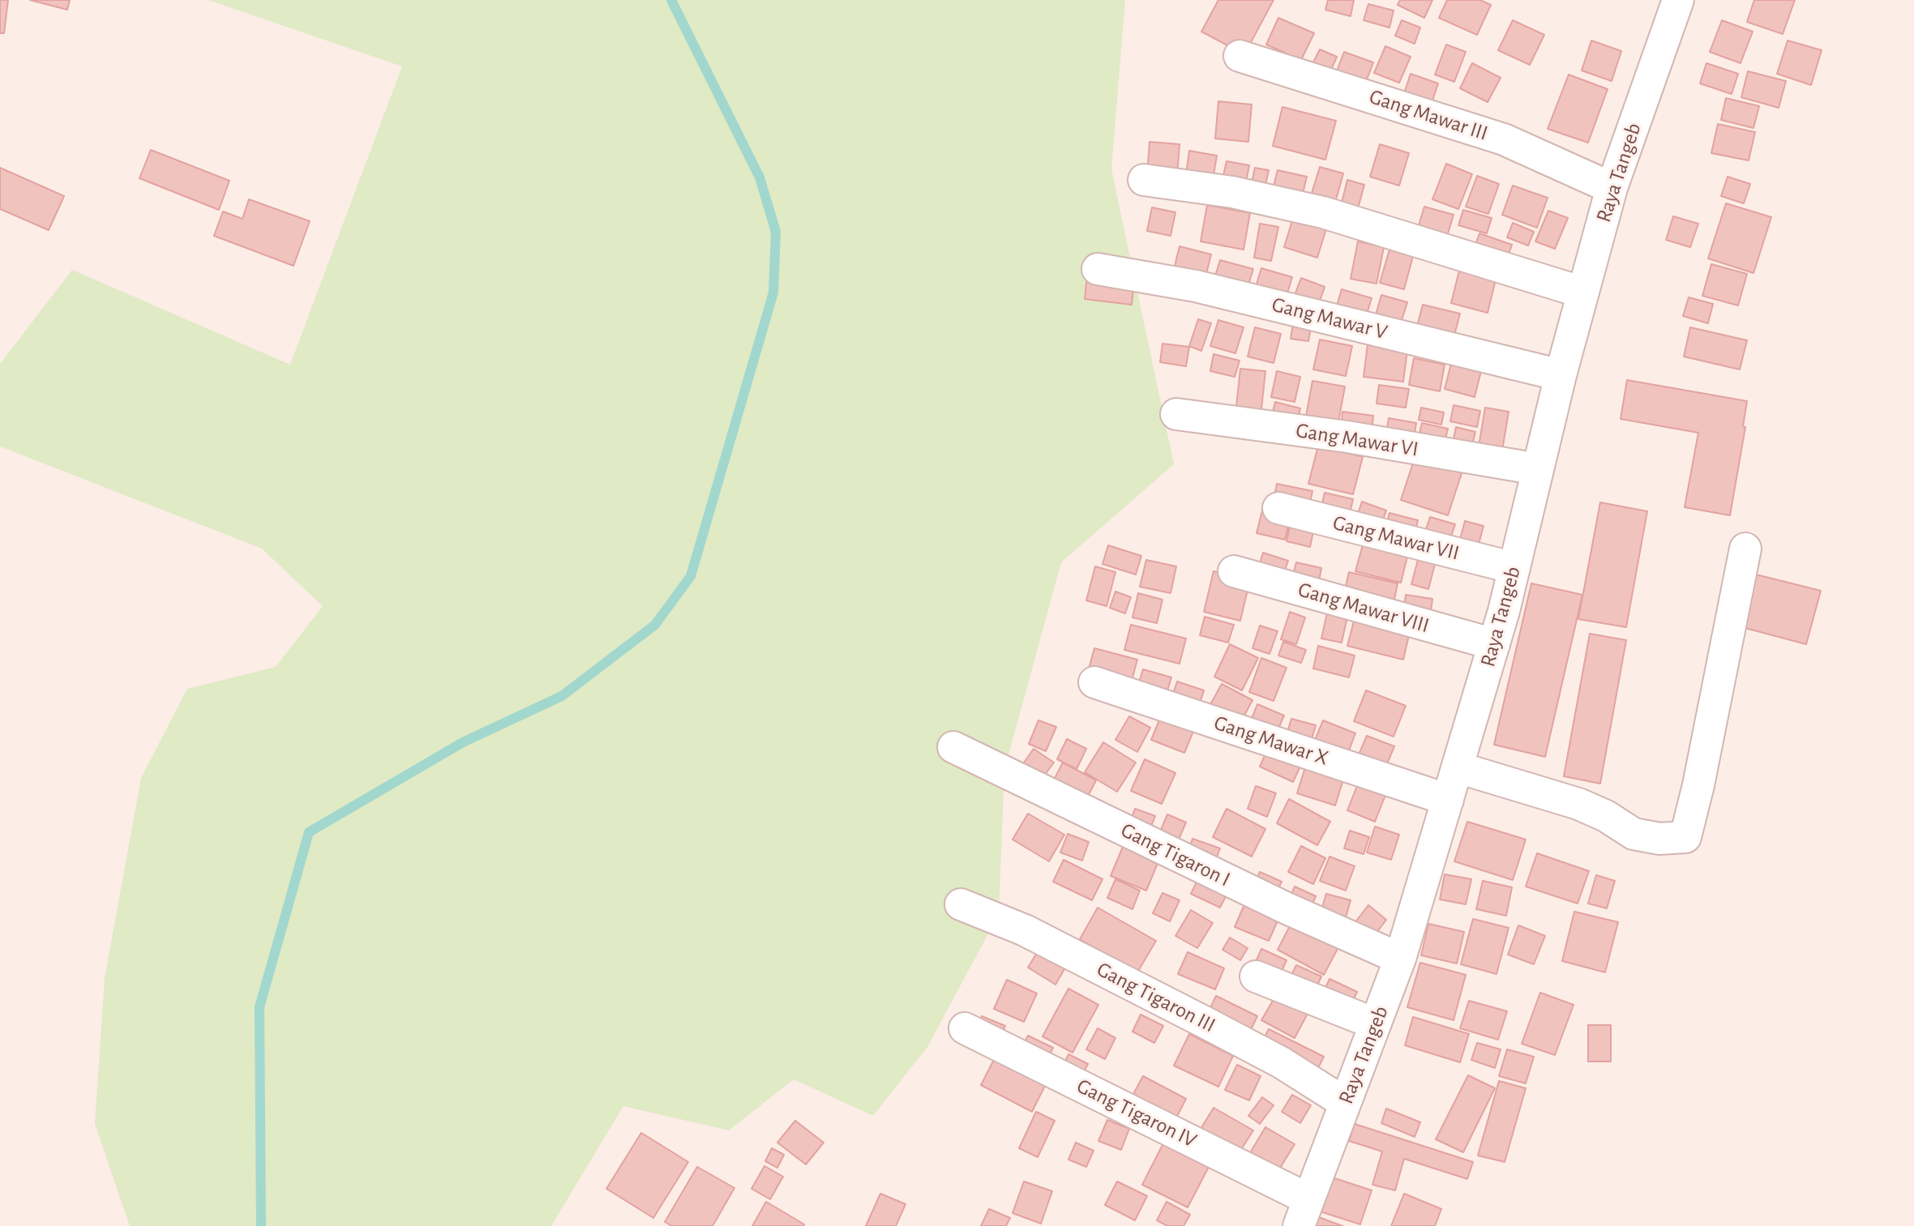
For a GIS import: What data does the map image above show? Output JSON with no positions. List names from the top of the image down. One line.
{"streets":{"street":["Gang Mawar III","Raya Tangeb","Gang Mawar V","Gang Mawar VI","Gang Mawar VII","Gang Mawar VIII","Gang Mawar X","Gang Tigaron I","Gang Tigaron III","Gang Tigaron IV"]},"crossings":[["Gang Mawar III","Raya Tangeb"],["Raya Tangeb","Gang Mawar V"],["Raya Tangeb","Gang Mawar VI"],["Raya Tangeb","Gang Mawar VII"],["Raya Tangeb","Gang Mawar VIII"],["Raya Tangeb","Gang Mawar X"],["Raya Tangeb","Gang Tigaron I"],["Raya Tangeb","Gang Tigaron III"],["Raya Tangeb","Gang Tigaron IV"]]}
